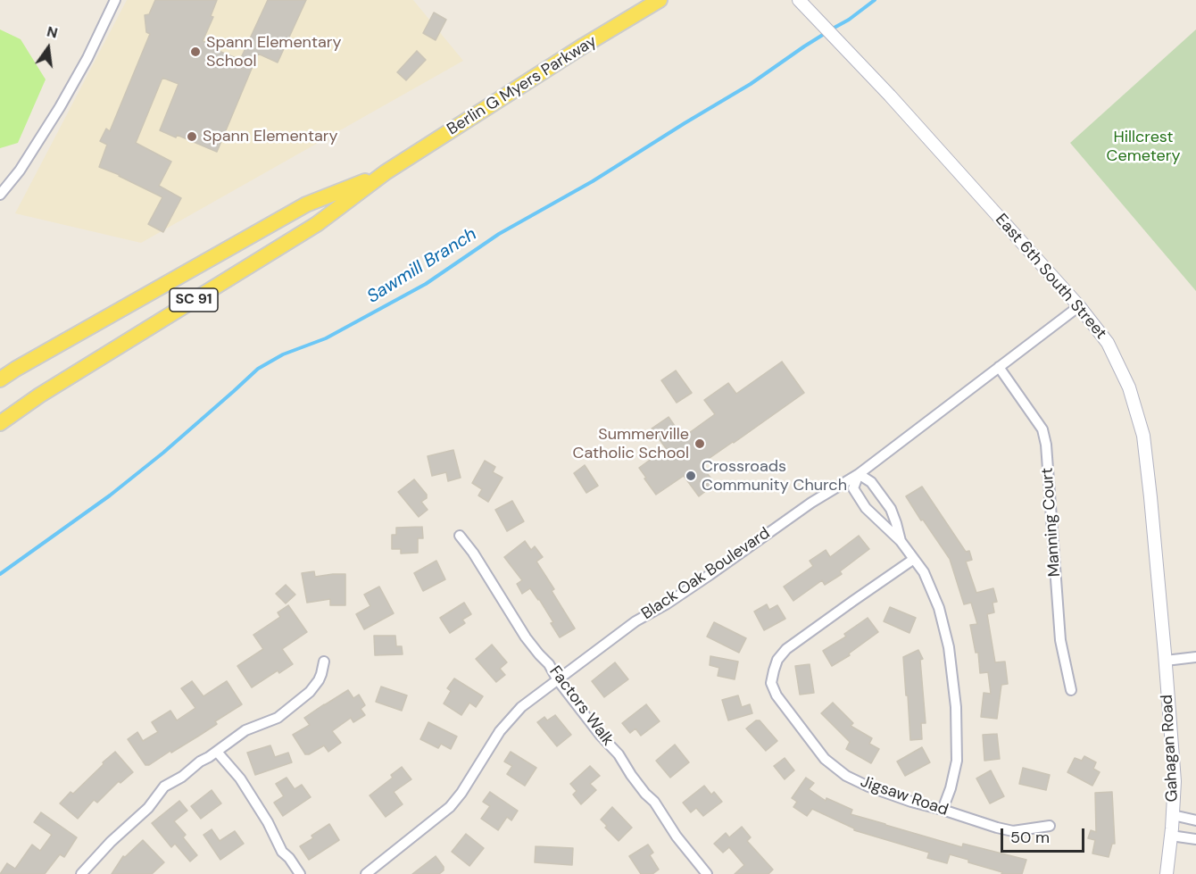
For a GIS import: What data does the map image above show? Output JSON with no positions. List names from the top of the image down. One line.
{"streets":{"main road":["Berlin G Myers Parkway","SC 91"],"street":["East 6th South Street","Manning Court","Black Oak Boulevard","Factors Walk","Gahagan Road","Jigsaw Road"]},"crossings":[["East 6th South Street","Black Oak Boulevard"],["East 6th South Street","Gahagan Road"],["Manning Court","Black Oak Boulevard"],["Black Oak Boulevard","Factors Walk"]],"water":["Sawmill Branch"],"parks":["Hillcrest Cemetery"],"places":["Spann Elementary School","Spann Elementary","Summerville Catholic School","Crossroads Community Church"],"scale_bar":"50 m","north":"top"}
